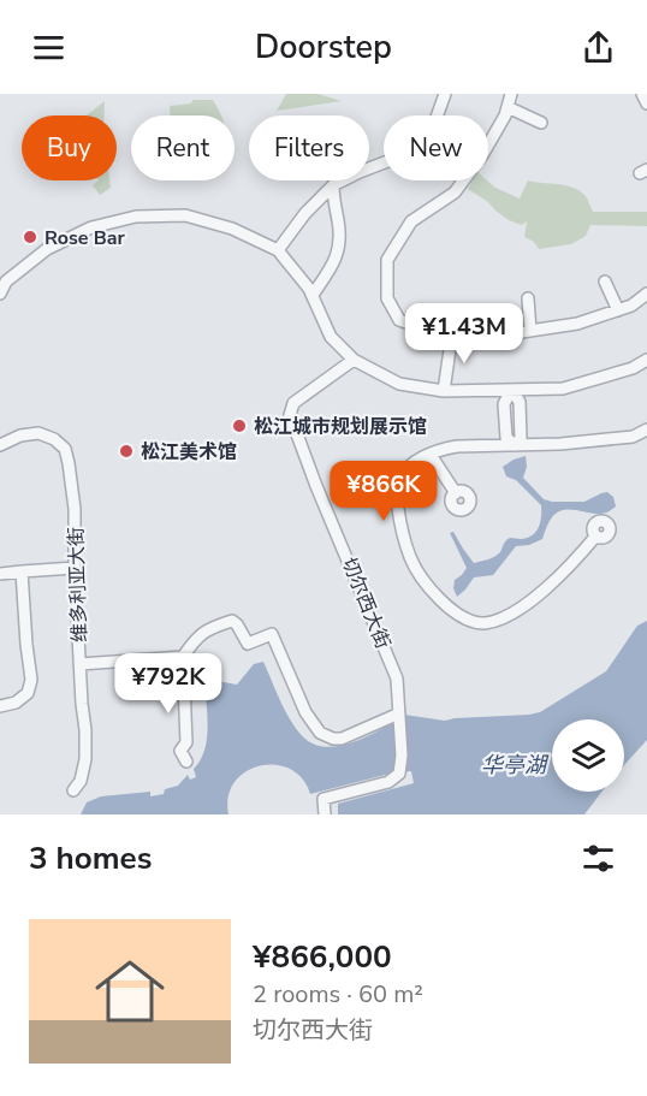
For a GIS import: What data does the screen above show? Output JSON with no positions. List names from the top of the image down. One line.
{"streets":{"street":["维多利亚大街","切尔西大街"]},"water":["华亭湖"],"places":["Rose Bar","松江城市规划展示馆","松江美术馆"],"page":{"header":"Doorstep","chip":["Buy","Rent","Filters","New"],"price":["¥1.43M","¥866K","¥792K"],"heading":"3 homes","list":[{"name":"¥866,000","note":"2 rooms · 60 m² · 切尔西大街"}]}}
